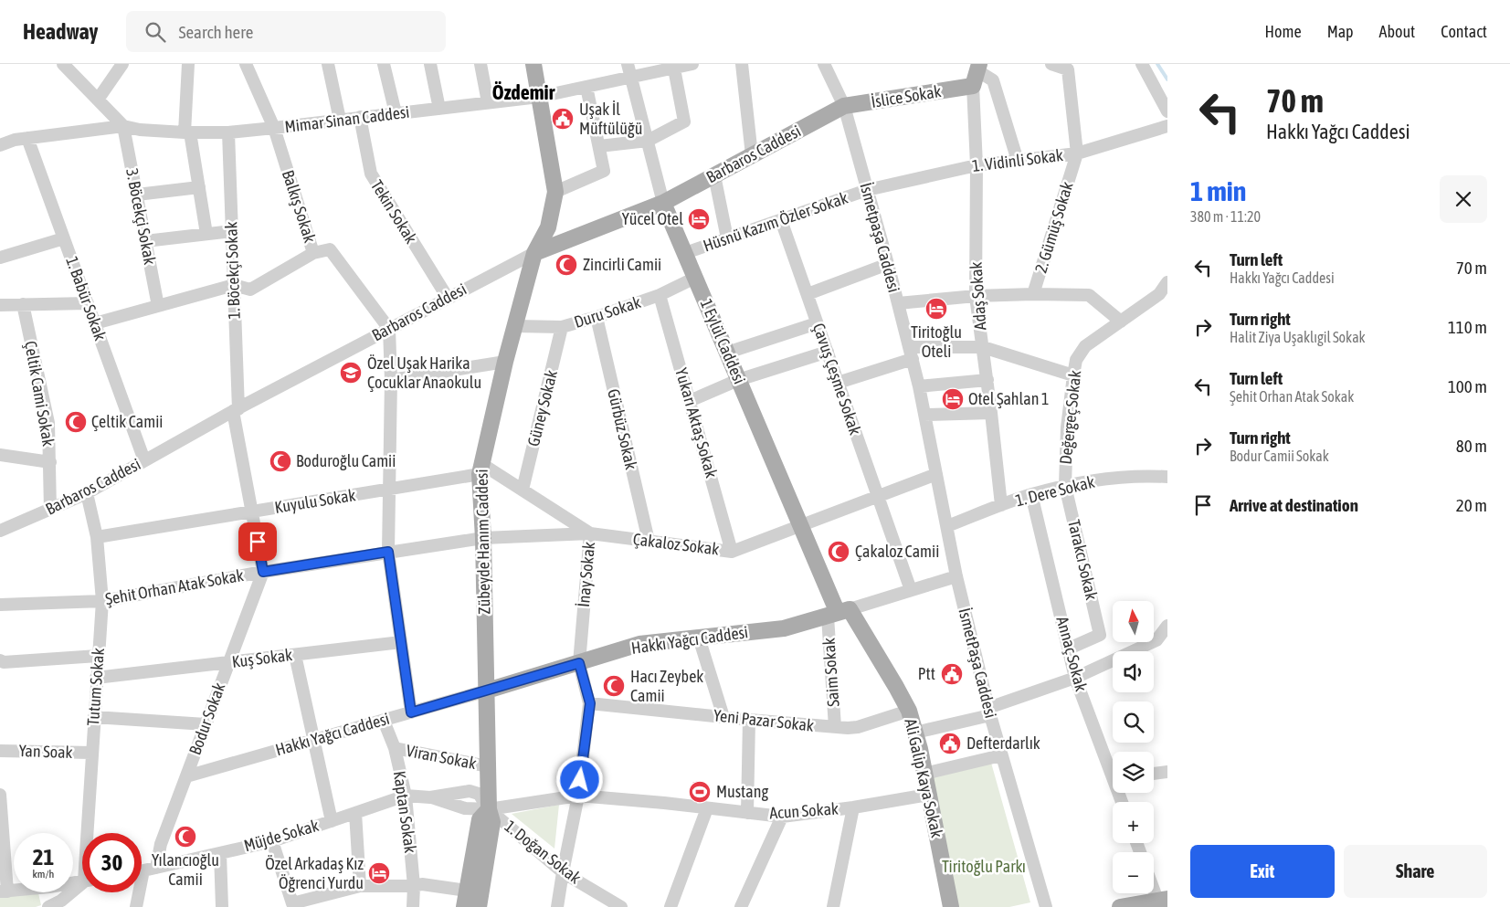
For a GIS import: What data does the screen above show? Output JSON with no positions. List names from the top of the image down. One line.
{"streets":{"main road":["İslice Sokak","Barbaros Caddesi","1 Eylül Caddesi","Zübeyde Hanım Caddesi","Hakkı Yağcı Caddesi","Ali Galip Kaya Sokak"],"street":["Mimar Sinan Caddesi","1. Vidinli Sokak","Balkış Sokak","Tekin Sokak","3. Böcekçi Sokak","Hüsnü Kazım Özler Sokak","2. Gümüş Sokak","İsmetpaşa Caddesi","1. Böcekçi Sokak","Adaş Sokak","1. Babür Sokak","Duru Sokak","Çavuş Çeşme Sokak","Çeltik Cami Sokak","Güney Sokak","Değergeç Sokak","Yukarı Aktaş Sokak","Gürbüz Sokak","1. Dere Sokak","Kuyulu Sokak","Çakaloz Sokak","Tarakcı Sokak","İnay Sokak","Şehit Orhan Atak Sokak","Annaç Sokak","Kuş Sokak","İsmetPaşa Caddesi","Saim Sokak","Tutum Sokak","Bodur Sokak","Yeni Pazar Sokak","Yan Soak","Viran Sokak","Acun Sokak","Kaptan Sokak","Müjde Sokak","1. Doğan Sokak"]},"crossings":[["İslice Sokak","Barbaros Caddesi"],["İslice Sokak","İsmetpaşa Caddesi"],["İslice Sokak","Adaş Sokak"],["Mimar Sinan Caddesi","Balkış Sokak"],["Mimar Sinan Caddesi","Tekin Sokak"],["Mimar Sinan Caddesi","3. Böcekçi Sokak"],["Mimar Sinan Caddesi","1. Böcekçi Sokak"],["Mimar Sinan Caddesi","1. Babür Sokak"],["Mimar Sinan Caddesi","1 Eylül Caddesi"],["Barbaros Caddesi","Balkış Sokak"],["Barbaros Caddesi","Tekin Sokak"],["Barbaros Caddesi","İsmetpaşa Caddesi"],["Barbaros Caddesi","1. Böcekçi Sokak"],["Barbaros Caddesi","1. Babür Sokak"],["Barbaros Caddesi","1 Eylül Caddesi"],["Barbaros Caddesi","Çeltik Cami Sokak"],["Barbaros Caddesi","Zübeyde Hanım Caddesi"],["Barbaros Caddesi","Tutum Sokak"],["1. Vidinli Sokak","Hüsnü Kazım Özler Sokak"],["1. Vidinli Sokak","2. Gümüş Sokak"],["1. Vidinli Sokak","İsmetpaşa Caddesi"],["1. Vidinli Sokak","Adaş Sokak"],["Hüsnü Kazım Özler Sokak","İsmetpaşa Caddesi"],["Hüsnü Kazım Özler Sokak","1 Eylül Caddesi"],["Hüsnü Kazım Özler Sokak","Çavuş Çeşme Sokak"],["İsmetpaşa Caddesi","İsmetPaşa Caddesi"],["1. Böcekçi Sokak","Kuyulu Sokak"],["1. Böcekçi Sokak","Şehit Orhan Atak Sokak"],["1. Böcekçi Sokak","Bodur Sokak"],["Adaş Sokak","1. Dere Sokak"],["Duru Sokak","1 Eylül Caddesi"],["Duru Sokak","Güney Sokak"],["Duru Sokak","Yukarı Aktaş Sokak"],["Duru Sokak","Gürbüz Sokak"],["Duru Sokak","Zübeyde Hanım Caddesi"],["1 Eylül Caddesi","Çakaloz Sokak"],["1 Eylül Caddesi","Hakkı Yağcı Caddesi"],["1 Eylül Caddesi","Saim Sokak"],["1 Eylül Caddesi","Ali Galip Kaya Sokak"],["Çavuş Çeşme Sokak","Çakaloz Sokak"],["Çavuş Çeşme Sokak","Hakkı Yağcı Caddesi"],["Güney Sokak","İnay Sokak"],["Değergeç Sokak","1. Dere Sokak"],["Değergeç Sokak","Tarakcı Sokak"],["Yukarı Aktaş Sokak","Çakaloz Sokak"],["Gürbüz Sokak","Çakaloz Sokak"],["1. Dere Sokak","Tarakcı Sokak"],["1. Dere Sokak","Annaç Sokak"],["1. Dere Sokak","İsmetPaşa Caddesi"],["Kuyulu Sokak","Zübeyde Hanım Caddesi"],["Kuyulu Sokak","İnay Sokak"],["Kuyulu Sokak","Tutum Sokak"],["Zübeyde Hanım Caddesi","Çakaloz Sokak"],["Zübeyde Hanım Caddesi","İnay Sokak"],["Zübeyde Hanım Caddesi","Şehit Orhan Atak Sokak"],["Zübeyde Hanım Caddesi","Hakkı Yağcı Caddesi"],["Zübeyde Hanım Caddesi","Viran Sokak"],["Zübeyde Hanım Caddesi","Acun Sokak"],["Zübeyde Hanım Caddesi","1. Doğan Sokak"],["Çakaloz Sokak","İnay Sokak"],["Çakaloz Sokak","Şehit Orhan Atak Sokak"],["Çakaloz Sokak","İsmetPaşa Caddesi"],["Tarakcı Sokak","Annaç Sokak"],["İnay Sokak","Hakkı Yağcı Caddesi"],["Şehit Orhan Atak Sokak","Tutum Sokak"],["Şehit Orhan Atak Sokak","Bodur Sokak"],["Hakkı Yağcı Caddesi","İsmetPaşa Caddesi"],["Hakkı Yağcı Caddesi","Saim Sokak"],["Hakkı Yağcı Caddesi","Bodur Sokak"],["Hakkı Yağcı Caddesi","Ali Galip Kaya Sokak"],["Hakkı Yağcı Caddesi","Kaptan Sokak"],["Kuş Sokak","Tutum Sokak"],["Kuş Sokak","Bodur Sokak"],["Saim Sokak","Yeni Pazar Sokak"],["Saim Sokak","Ali Galip Kaya Sokak"],["Tutum Sokak","Yan Soak"],["Bodur Sokak","Müjde Sokak"],["Yeni Pazar Sokak","Ali Galip Kaya Sokak"],["Viran Sokak","Kaptan Sokak"],["Ali Galip Kaya Sokak","Acun Sokak"],["Acun Sokak","Müjde Sokak"],["Acun Sokak","1. Doğan Sokak"],["Kaptan Sokak","Müjde Sokak"],["Müjde Sokak","1. Doğan Sokak"]],"districts":["Özdemir"],"parks":["Tiritoğlu Parkı"],"places":{"public building":["Uşak İl Müftülüğü","Ptt","Defterdarlık"],"hotel":["Yücel Otel","Tiritoğlu Oteli","Otel Şahlan 1","Özel Arkadaş Kız Öğrenci Yurdu"],"mosque":["Zincirli Camii","Çeltik Camii","Boduroğlu Camii","Çakaloz Camii","Hacı Zeybek Camii","Yılancıoğlu Camii"],"school or university":["Özel Uşak Harika Çocuklar Anaokulu"],"sports":["Mustang"]},"north":"top","page":{"header":"Headway","search":"Search here","nav":["Home","Map","About","Contact"],"turn":["70 m","Hakkı Yağcı Caddesi"],"heading":["1 min","380 m · 11:20"],"list":[{"name":"Turn left","note":"Hakkı Yağcı Caddesi","value":"70 m"},{"name":"Turn right","note":"Halit Ziya Uşaklıgil Sokak","value":"110 m"},{"name":"Turn left","note":"Şehit Orhan Atak Sokak","value":"100 m"},{"name":"Turn right","note":"Bodur Camii Sokak","value":"80 m"},{"name":"Arrive at destination","value":"20 m"}],"map_buttons":["+","−"],"speed":"21 km/h","limit":"30","buttons":["Exit","Share"]}}
